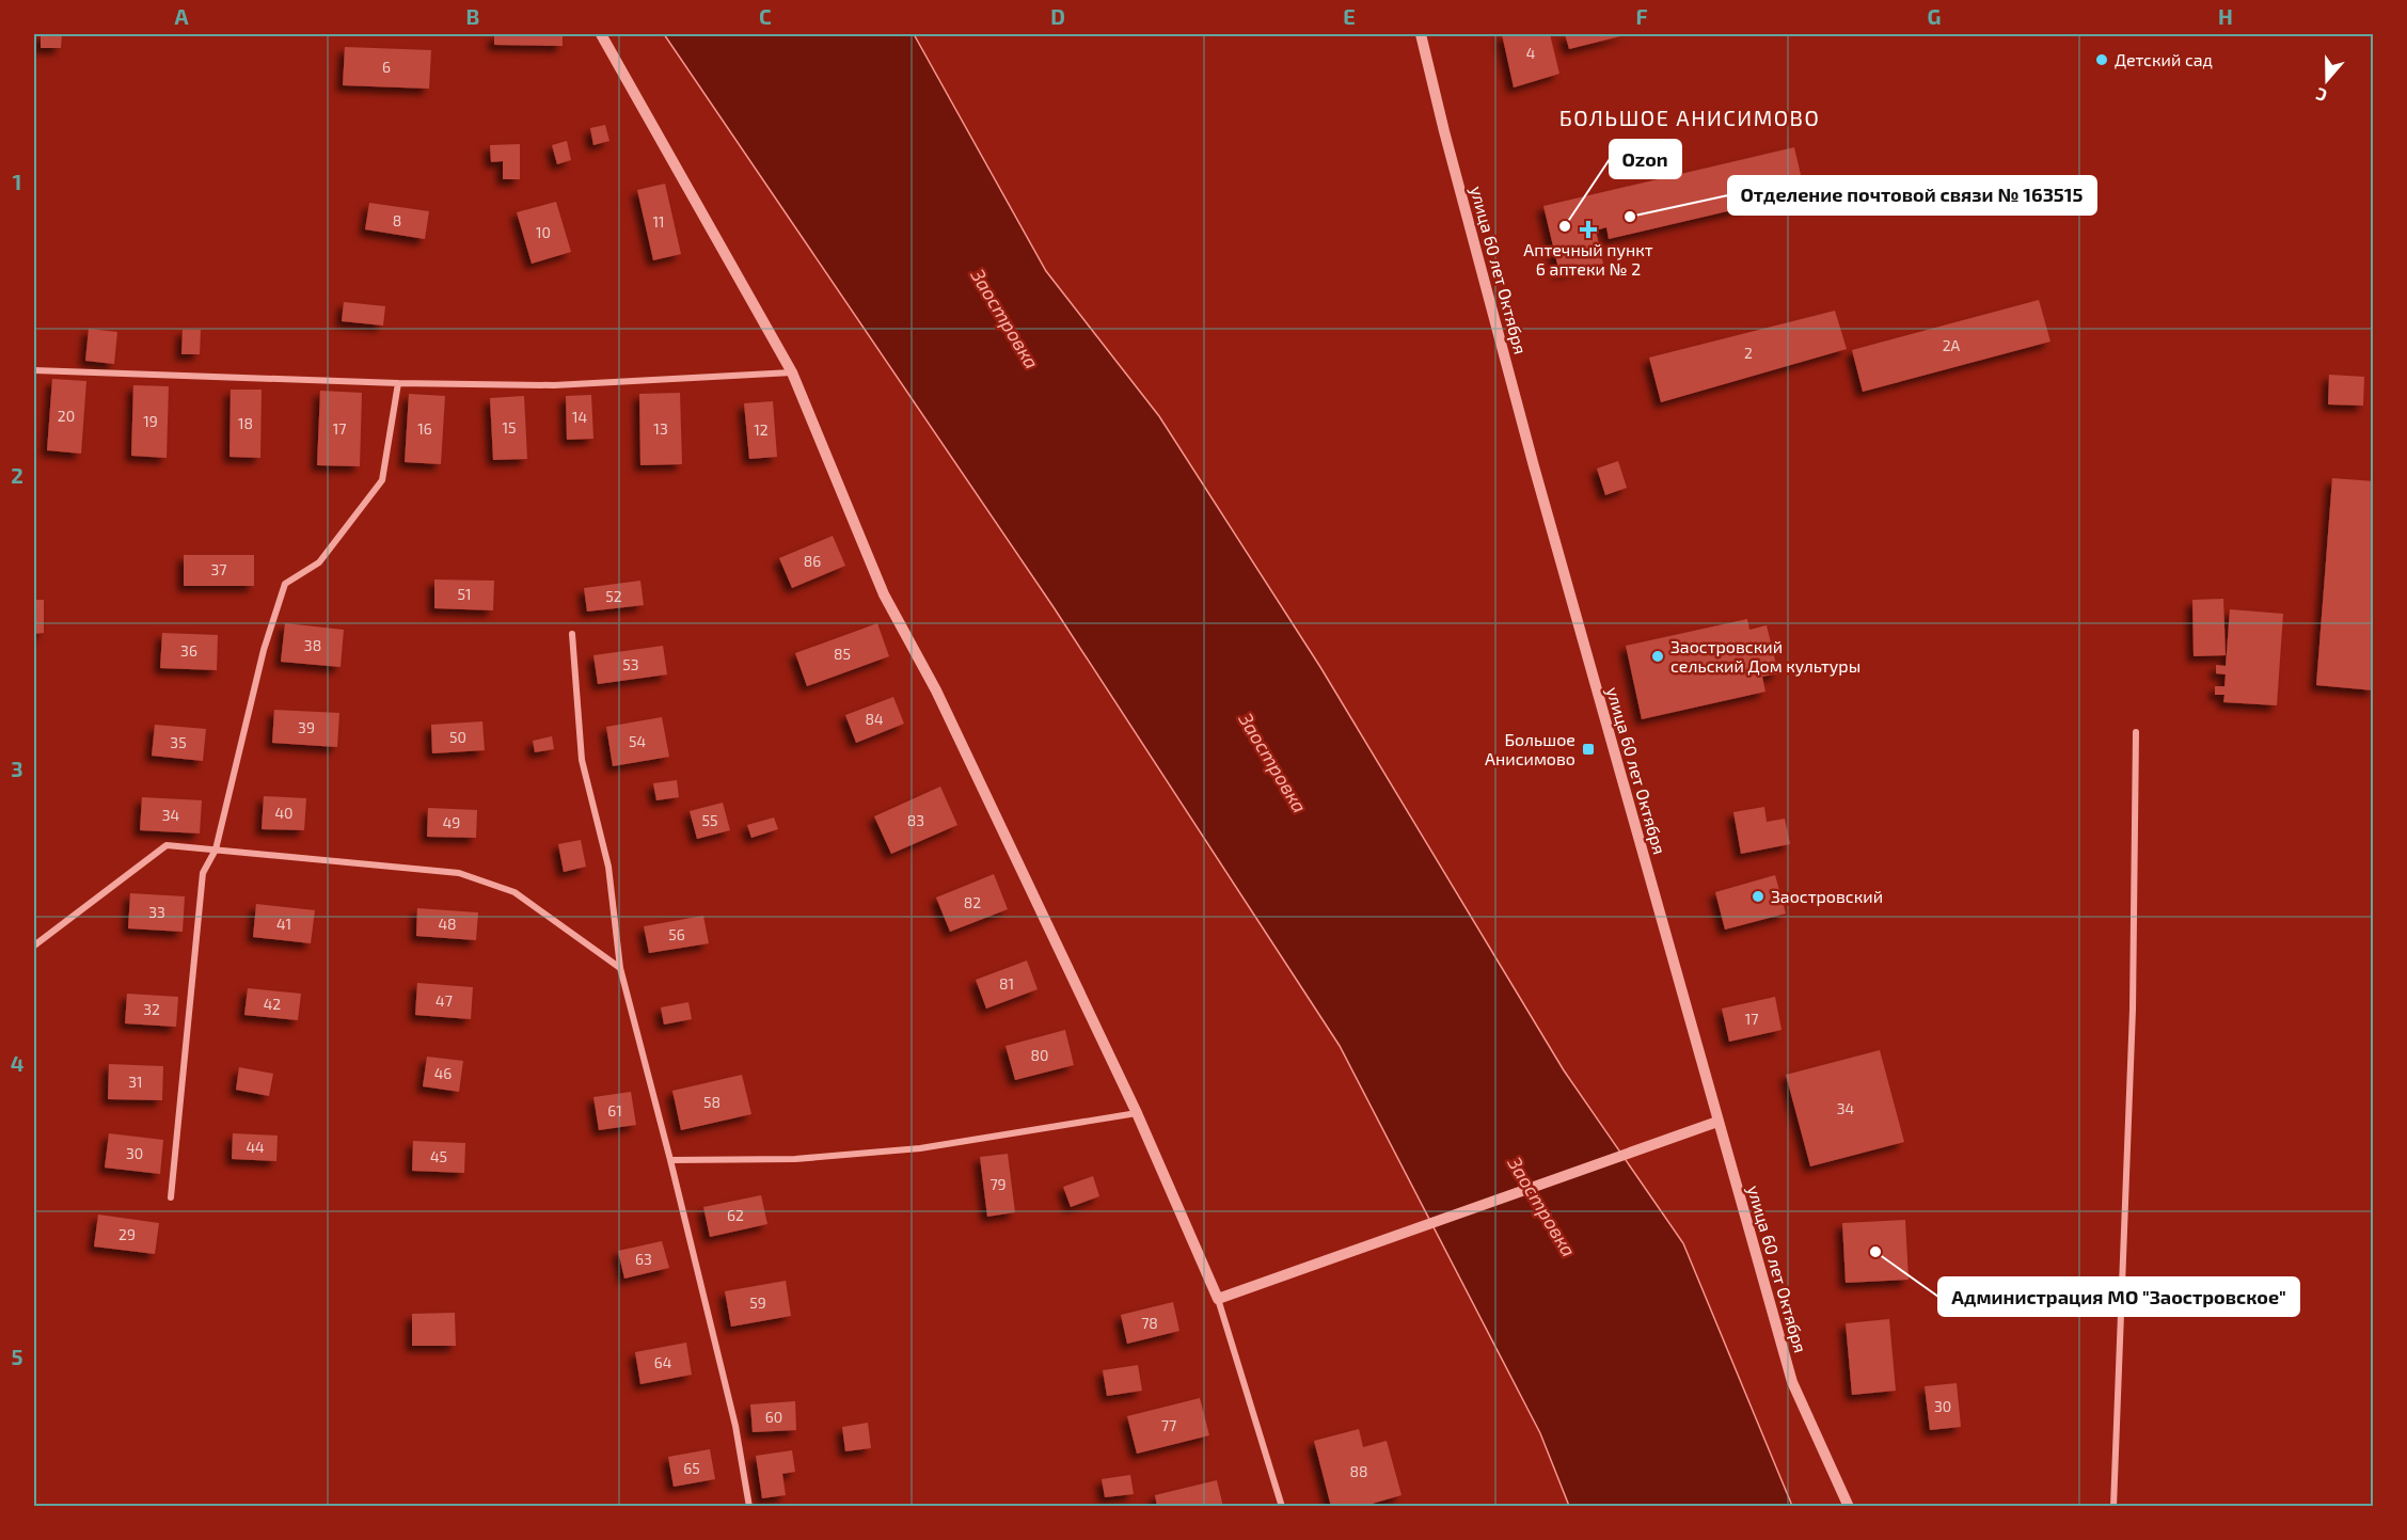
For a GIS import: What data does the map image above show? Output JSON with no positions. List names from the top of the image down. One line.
{"streets":{"street":["улица 60 лет Октября"]},"districts":["БОЛЬШОЕ АНИСИМОВО"],"water":["Заостровка"],"places":{"other":["Детский сад","Отделение почтовой связи № 163515","Ozon","Заостровский сельский Дом культуры","Заостровский","Администрация МО \"Заостровское\""],"health":["Аптечный пункт 6 аптеки № 2"],"transit":["Большое Анисимово"]},"house_numbers":["4","6","8","11","10","2А","2","20","14","19","18","15","17","16","13","12","86","37","51","52","38","36","85","53","84","39","50","54","35","40","34","55","83","49","82","33","41","48","56","81","47","42","32","17","80","46","31","58","34","61","44","30","45","79","62","29","63","59","78","64","30","60","77","65","88"],"north":"bottom","grid":{"columns":["A","B","C","D","E","F","G","H"],"rows":["1","2","3","4","5"]}}
